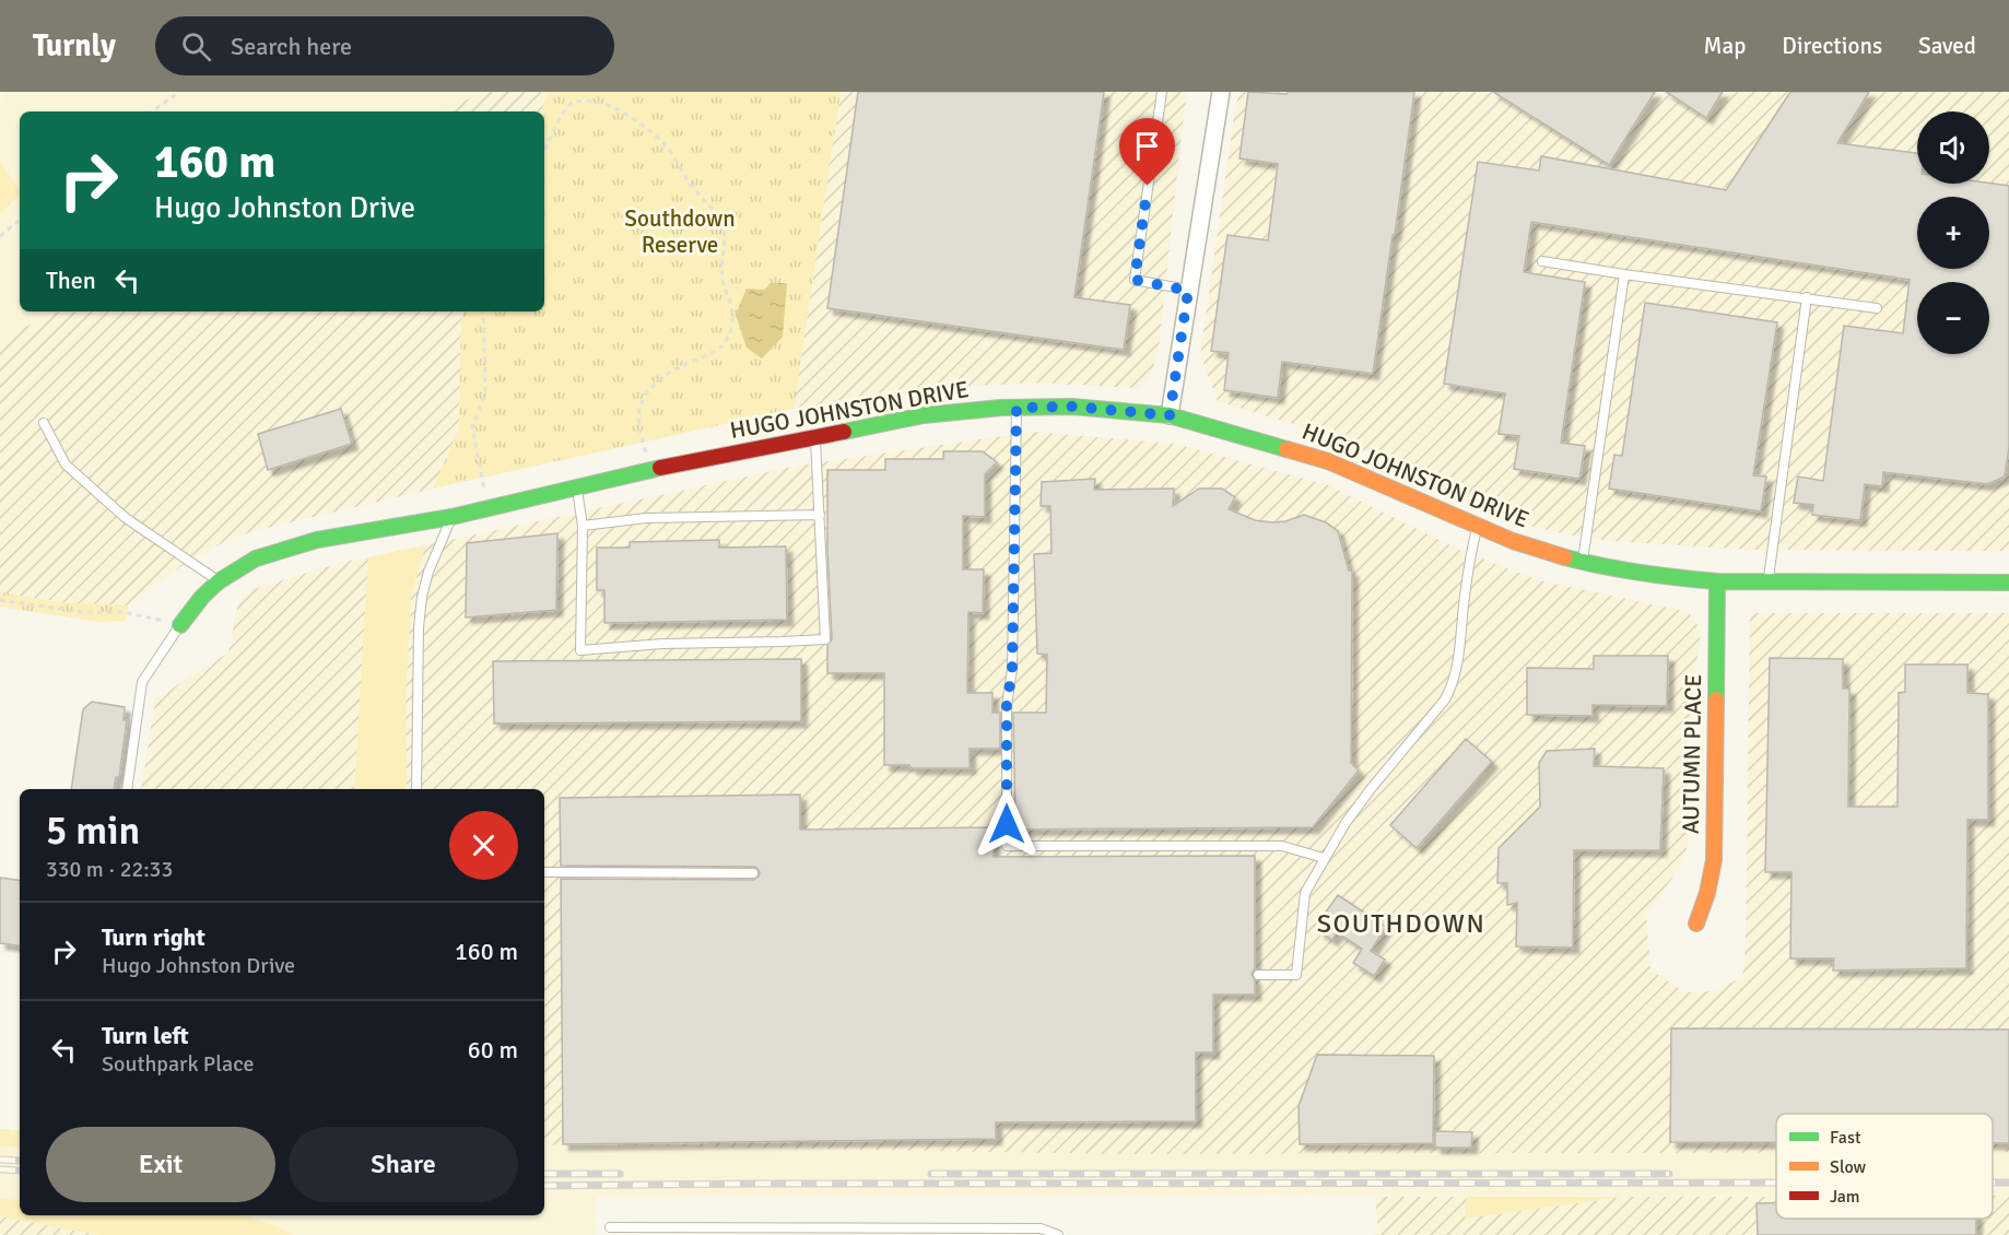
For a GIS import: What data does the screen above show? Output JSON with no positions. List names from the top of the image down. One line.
{"streets":{"street":["HUGO JOHNSTON DRIVE","AUTUMN PLACE"]},"crossings":[["HUGO JOHNSTON DRIVE","AUTUMN PLACE"]],"districts":["SOUTHDOWN"],"parks":["Southdown Reserve"],"legend":["Fast","Slow","Jam"],"page":{"header":"Turnly","search":"Search here","nav":["Map","Directions","Saved"],"map_buttons":["+","−"],"turn":["160 m","Hugo Johnston Drive"],"then":"Then","heading":["5 min","330 m · 22:33"],"list":[{"name":"Turn right","note":"Hugo Johnston Drive","value":"160 m"},{"name":"Turn left","note":"Southpark Place","value":"60 m"}],"buttons":["Exit","Share"]}}
